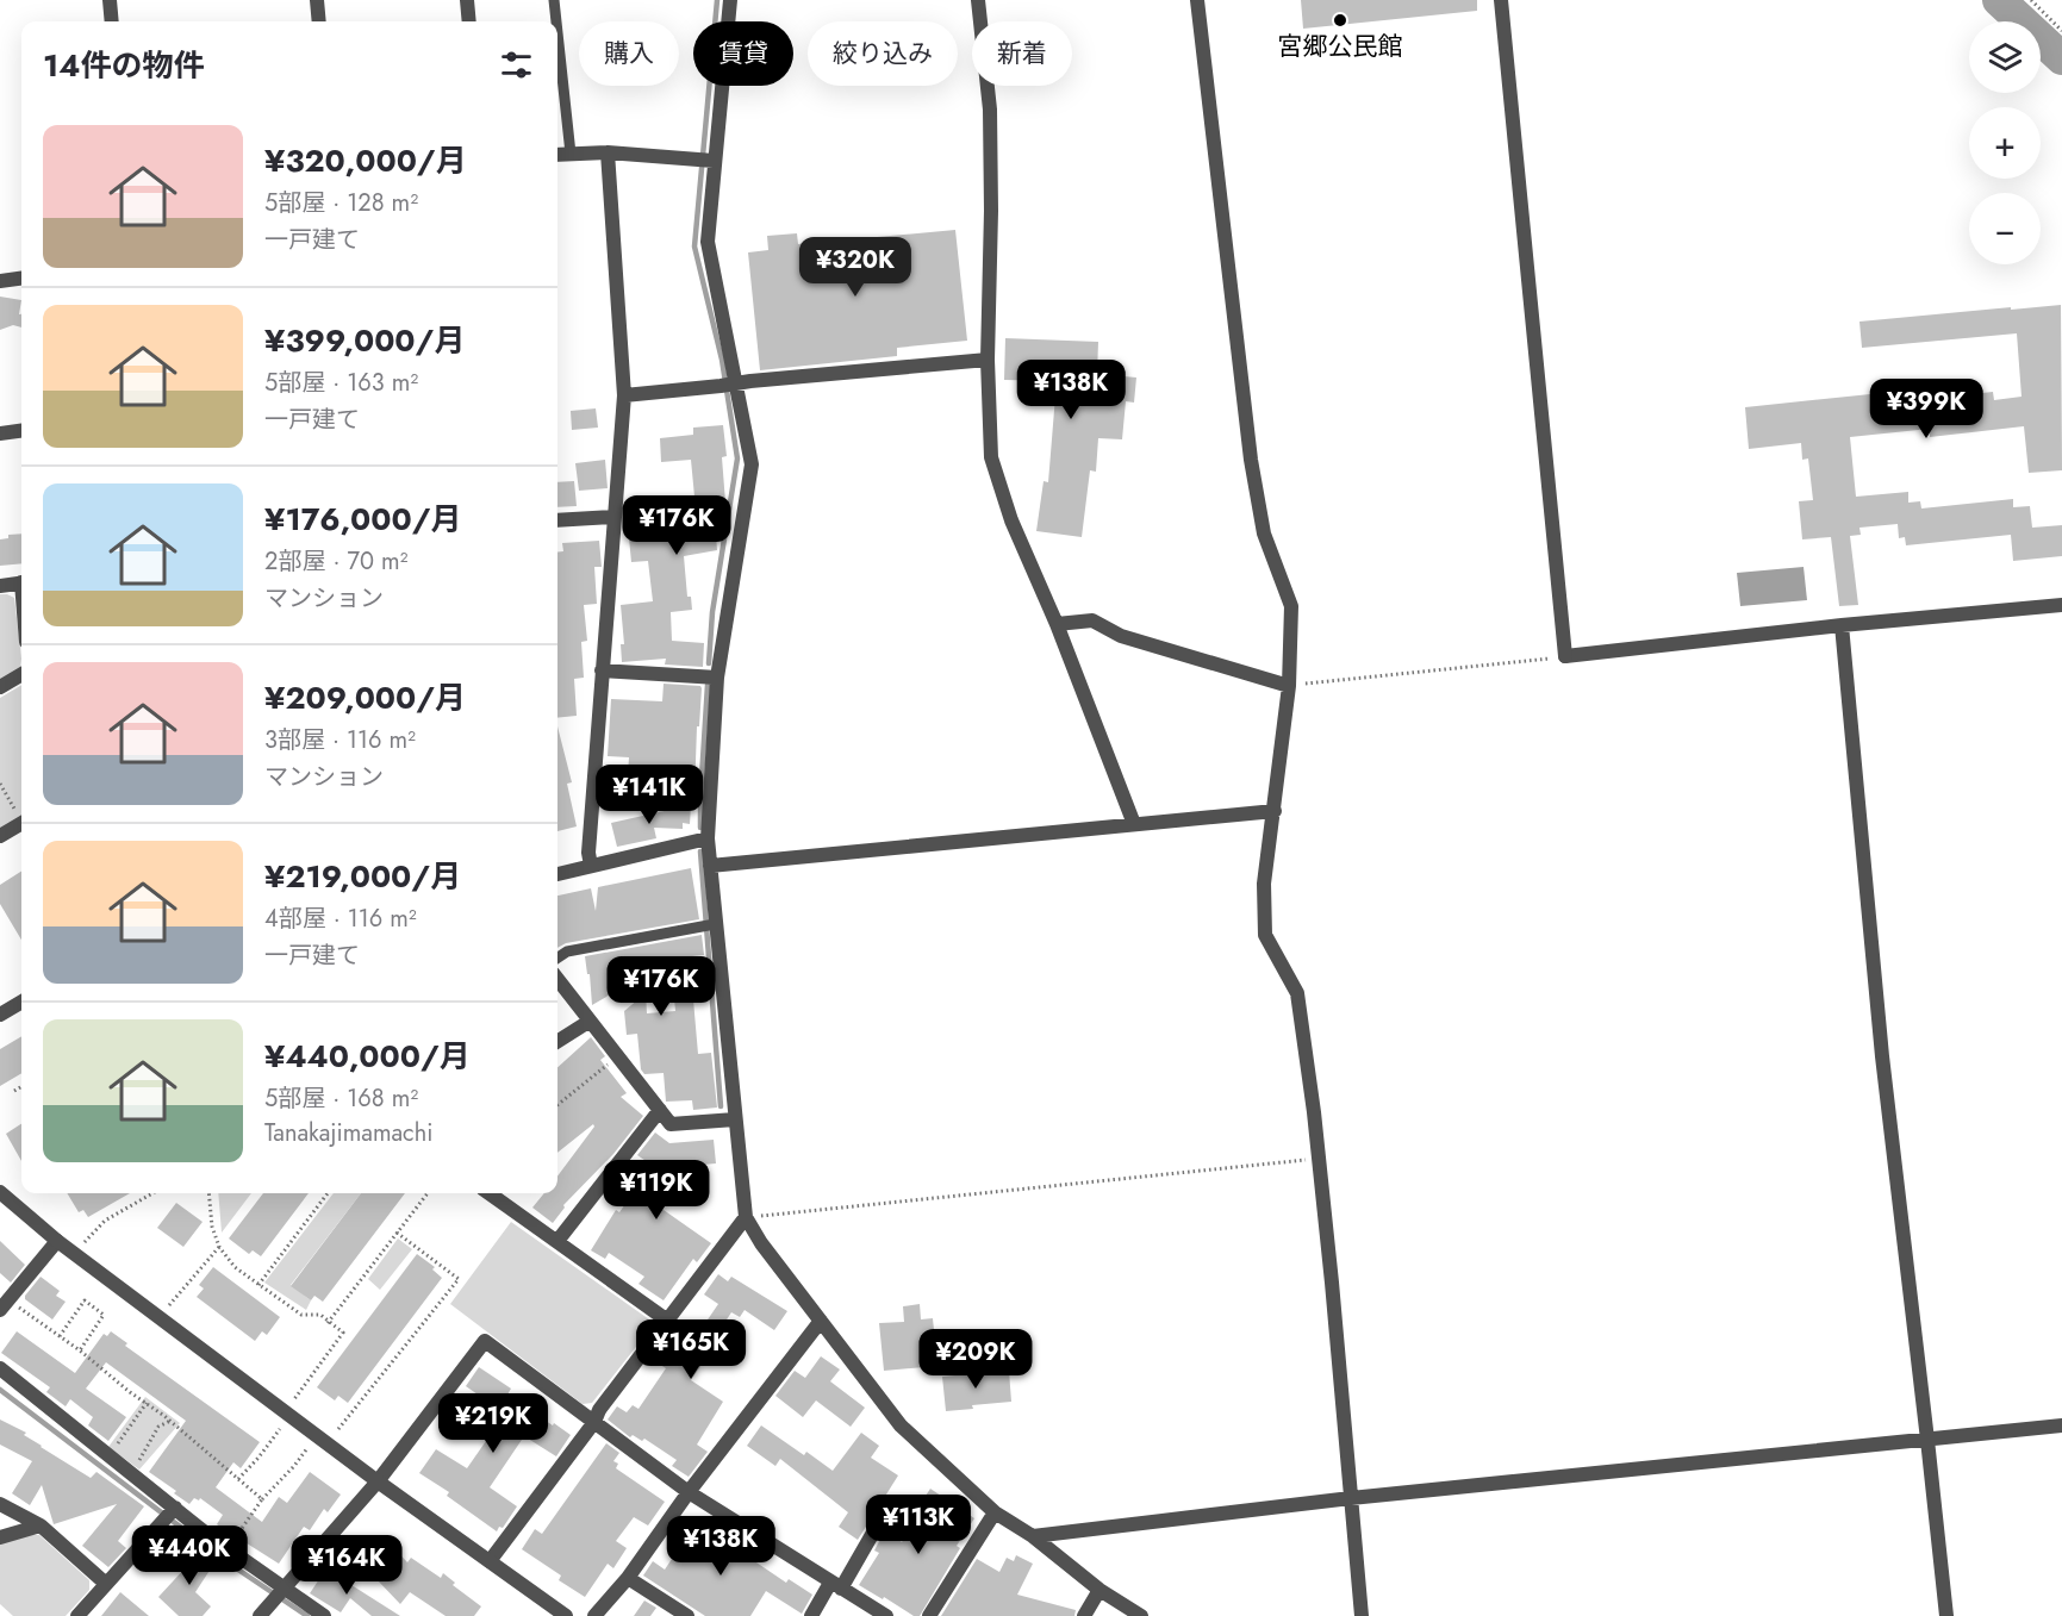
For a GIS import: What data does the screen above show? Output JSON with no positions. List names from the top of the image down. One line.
{"places":["宮郷公民館"],"page":{"map_buttons":["+","−"],"chip":["購入","賃貸","絞り込み","新着"],"heading":"14件の物件","list":[{"name":"¥320,000/月","note":"5部屋 · 128 m² · 一戸建て"},{"name":"¥399,000/月","note":"5部屋 · 163 m² · 一戸建て"},{"name":"¥176,000/月","note":"2部屋 · 70 m² · マンション"},{"name":"¥209,000/月","note":"3部屋 · 116 m² · マンション"},{"name":"¥219,000/月","note":"4部屋 · 116 m² · 一戸建て"},{"name":"¥440,000/月","note":"5部屋 · 168 m² · Tanakajimamachi"}],"price":["¥320K","¥138K","¥399K","¥176K","¥141K","¥176K","¥119K","¥165K","¥209K","¥219K","¥113K","¥138K","¥440K","¥164K"]}}
